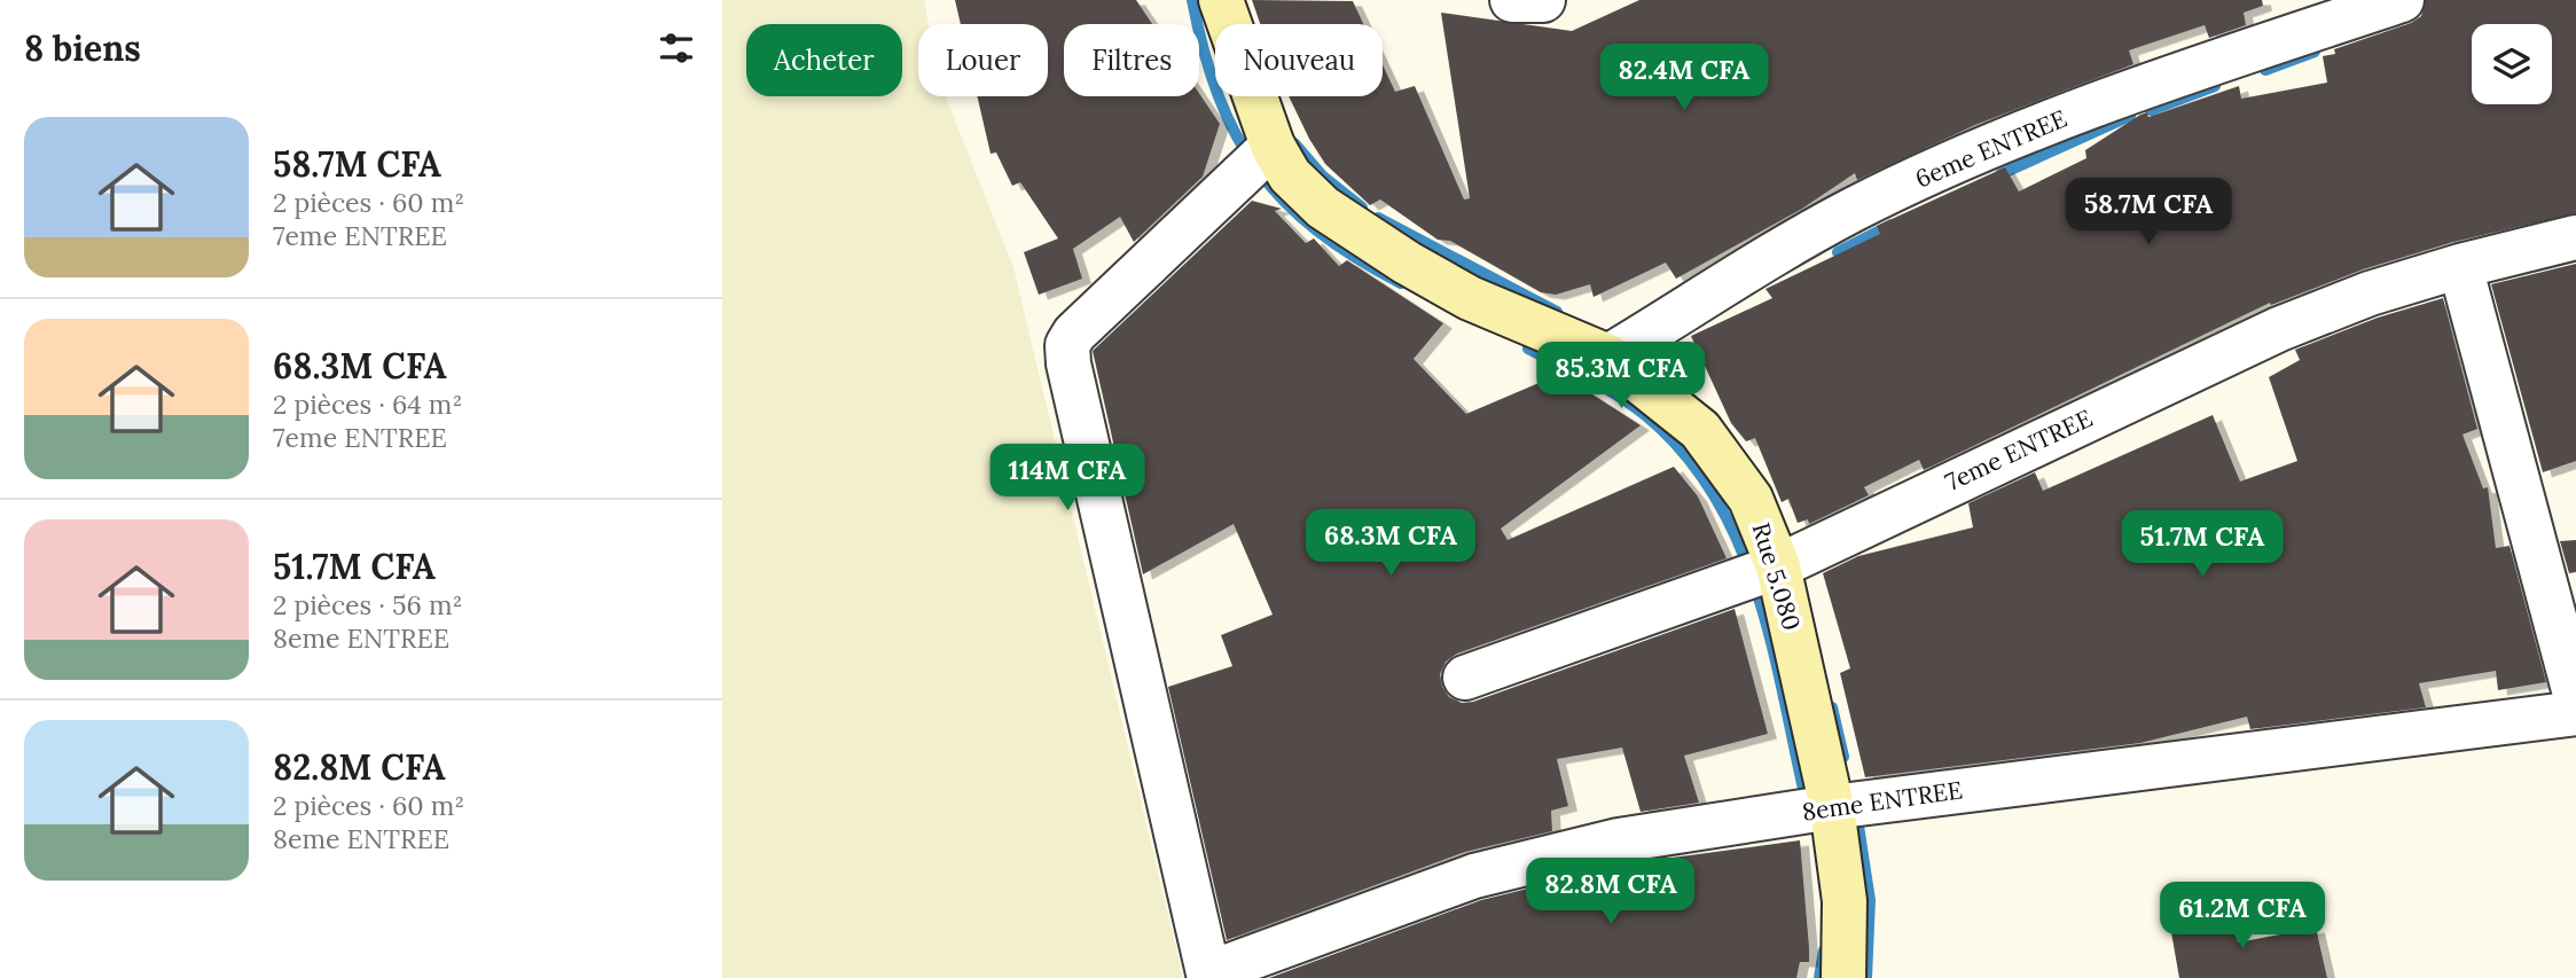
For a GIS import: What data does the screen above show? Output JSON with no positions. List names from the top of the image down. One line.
{"streets":{"main road":["Rue 5.080"],"street":["6eme ENTREE","7eme ENTREE","8eme ENTREE"]},"crossings":[["6eme ENTREE","Rue 5.080"],["7eme ENTREE","Rue 5.080"],["Rue 5.080","8eme ENTREE"]],"page":{"heading":"8 biens","chip":["Acheter","Louer","Filtres","Nouveau"],"price":["82.4M CFA","58.7M CFA","85.3M CFA","114M CFA","68.3M CFA","51.7M CFA","82.8M CFA","61.2M CFA"],"list":[{"name":"58.7M CFA","note":"2 pièces · 60 m² · 7eme ENTREE"},{"name":"68.3M CFA","note":"2 pièces · 64 m² · 7eme ENTREE"},{"name":"51.7M CFA","note":"2 pièces · 56 m² · 8eme ENTREE"},{"name":"82.8M CFA","note":"2 pièces · 60 m² · 8eme ENTREE"}]}}
